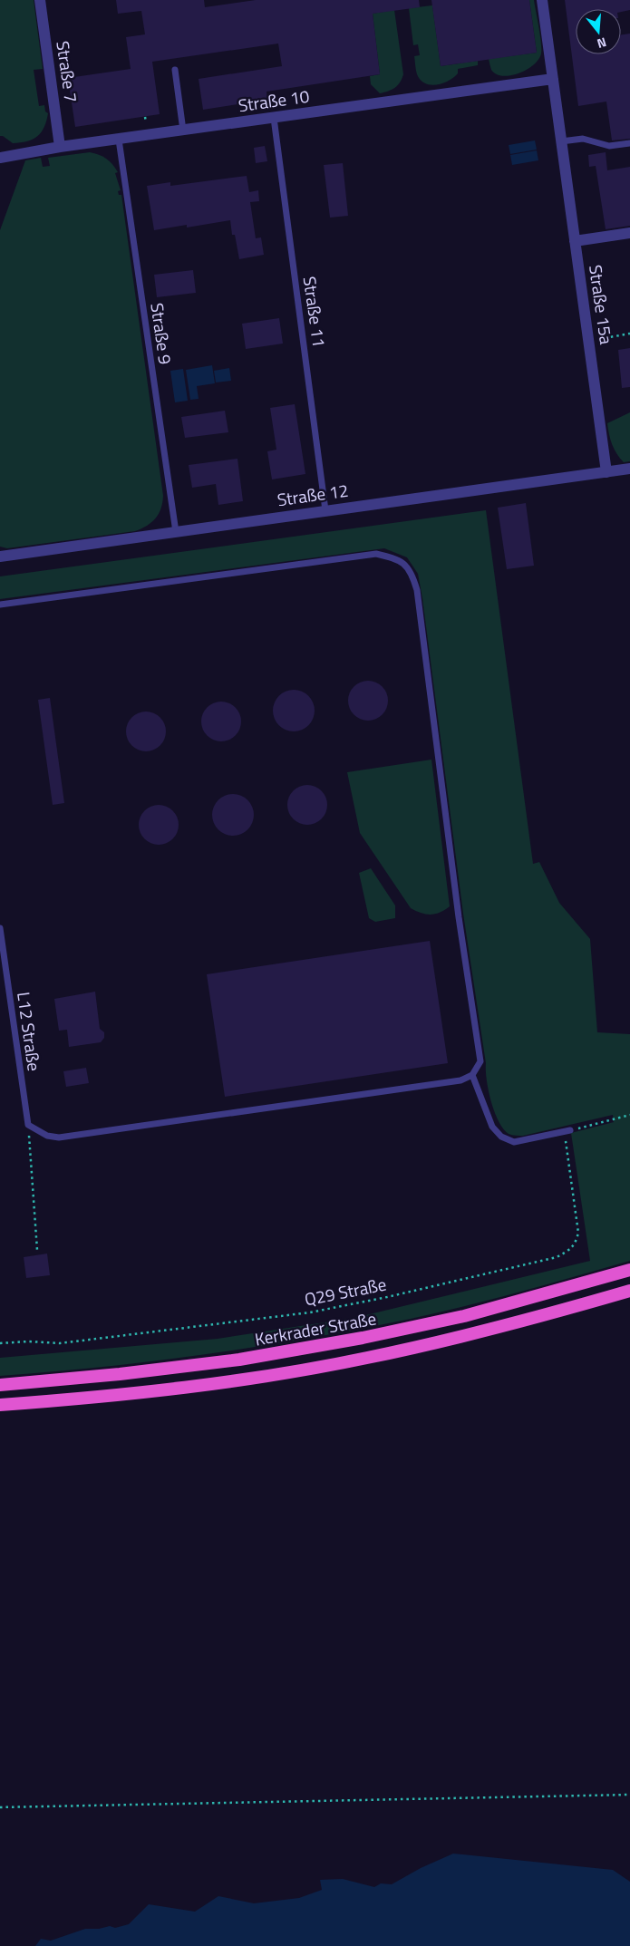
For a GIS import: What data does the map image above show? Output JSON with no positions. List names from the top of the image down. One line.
{"streets":{"highway":["Kerkrader Straße"],"street":["Straße 7","Straße 10","Straße 15a","Straße 12"],"lane":["Straße 11","Straße 9","L12 Straße"],"path":["Q29 Straße"]},"crossings":[["Straße 7","Straße 10"],["Straße 10","Straße 15a"],["Straße 10","Straße 11"],["Straße 10","Straße 9"],["Straße 15a","Straße 12"],["Straße 11","Straße 12"],["Straße 9","Straße 12"]],"north":"bottom"}
